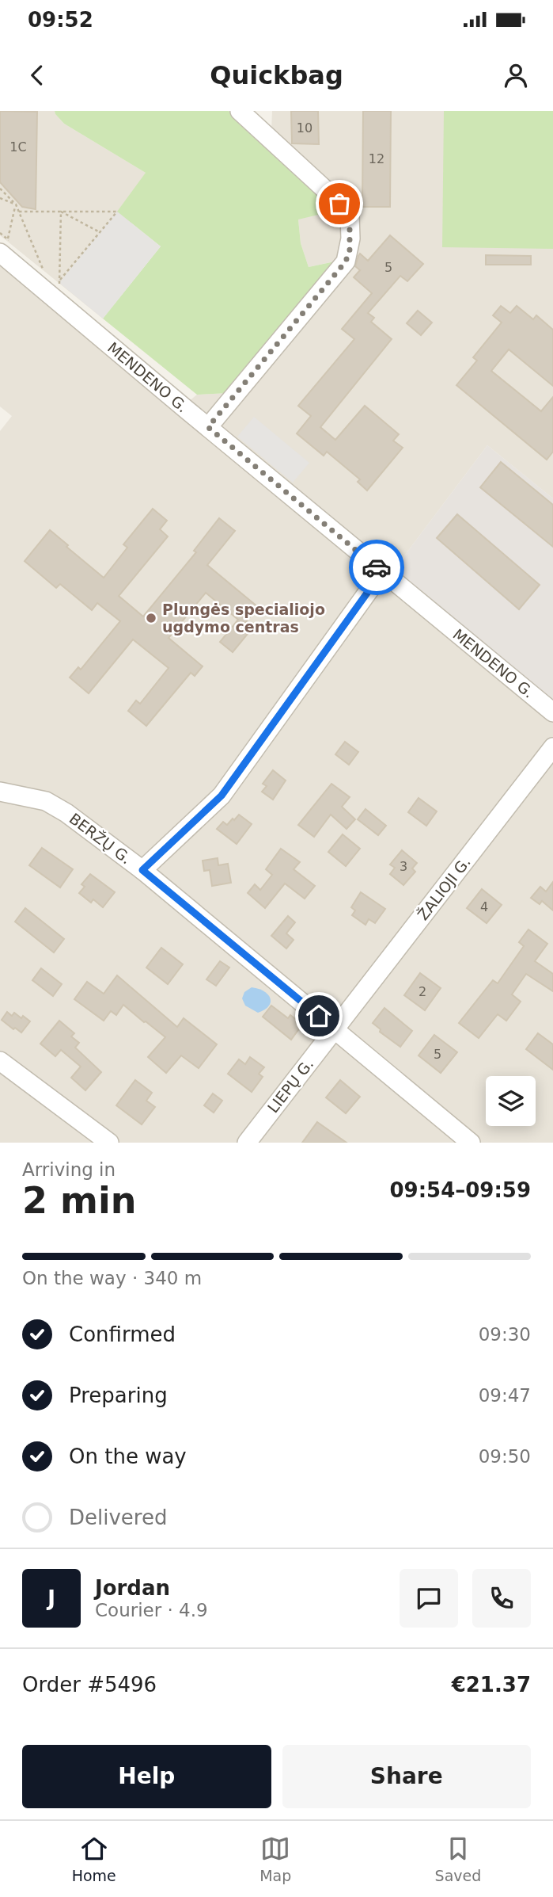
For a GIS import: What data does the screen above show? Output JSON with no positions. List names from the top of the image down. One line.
{"streets":{"street":["MENDENO G.","BERŽŲ G.","ŽALIOJI G.","LIEPŲ G."]},"crossings":[["BERŽŲ G.","ŽALIOJI G."],["BERŽŲ G.","LIEPŲ G."],["ŽALIOJI G.","LIEPŲ G."]],"places":["Plungės specialiojo ugdymo centras"],"house_numbers":["10","1C","12","5","3","4","2","5"],"page":{"status":"09:52","header":"Quickbag","heading":["2 min","Arriving in","09:54–09:59"],"panel":["Jordan","Courier · 4.9","Order #5496","€21.37"],"bar":"On the way · 340 m","list":[["Confirmed","09:30"],["Preparing","09:47"],["On the way","09:50"],"Delivered"],"round":"J","buttons":["Help","Share"],"tabs":["Home","Map","Saved"]}}
